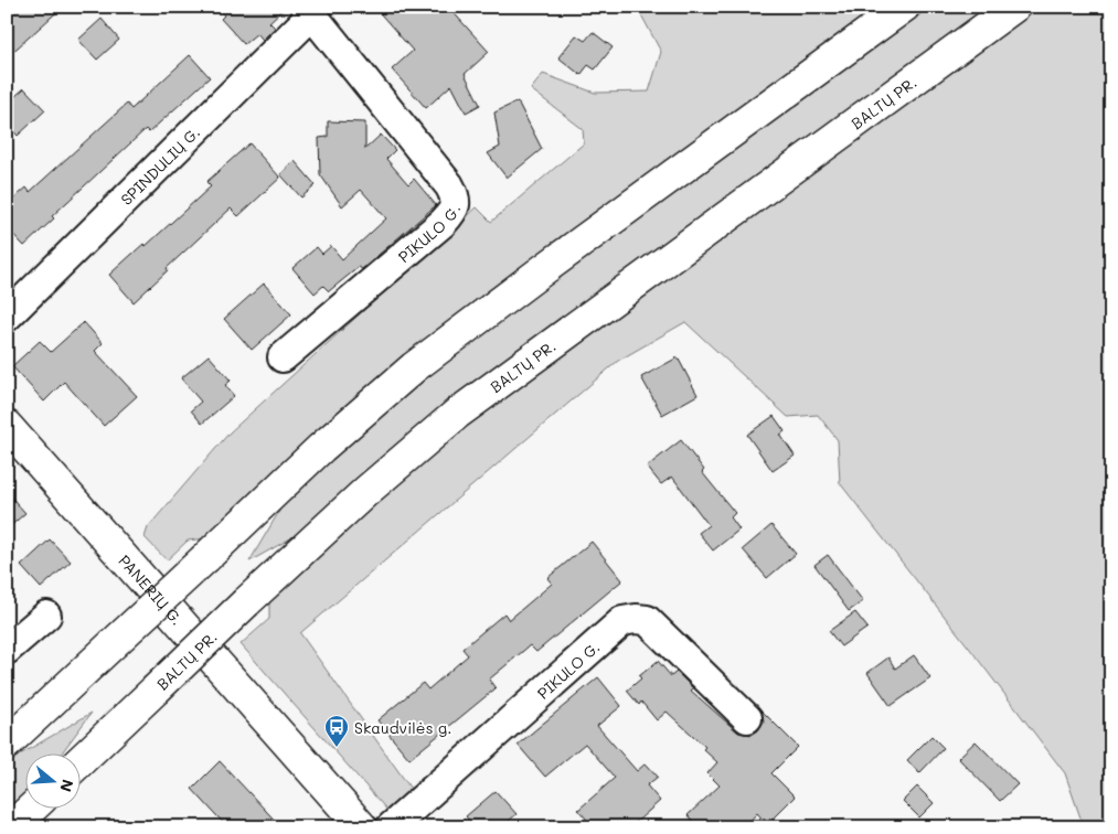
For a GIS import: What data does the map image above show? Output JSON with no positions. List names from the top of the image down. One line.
{"streets":{"main road":["BALTŲ PR.","PANERIŲ G."],"street":["SPINDULIŲ G.","PIKULO G."]},"crossings":[["SPINDULIŲ G.","PIKULO G."]],"places":{"bus stop":["Skaudvilės g."]},"north":"right"}
